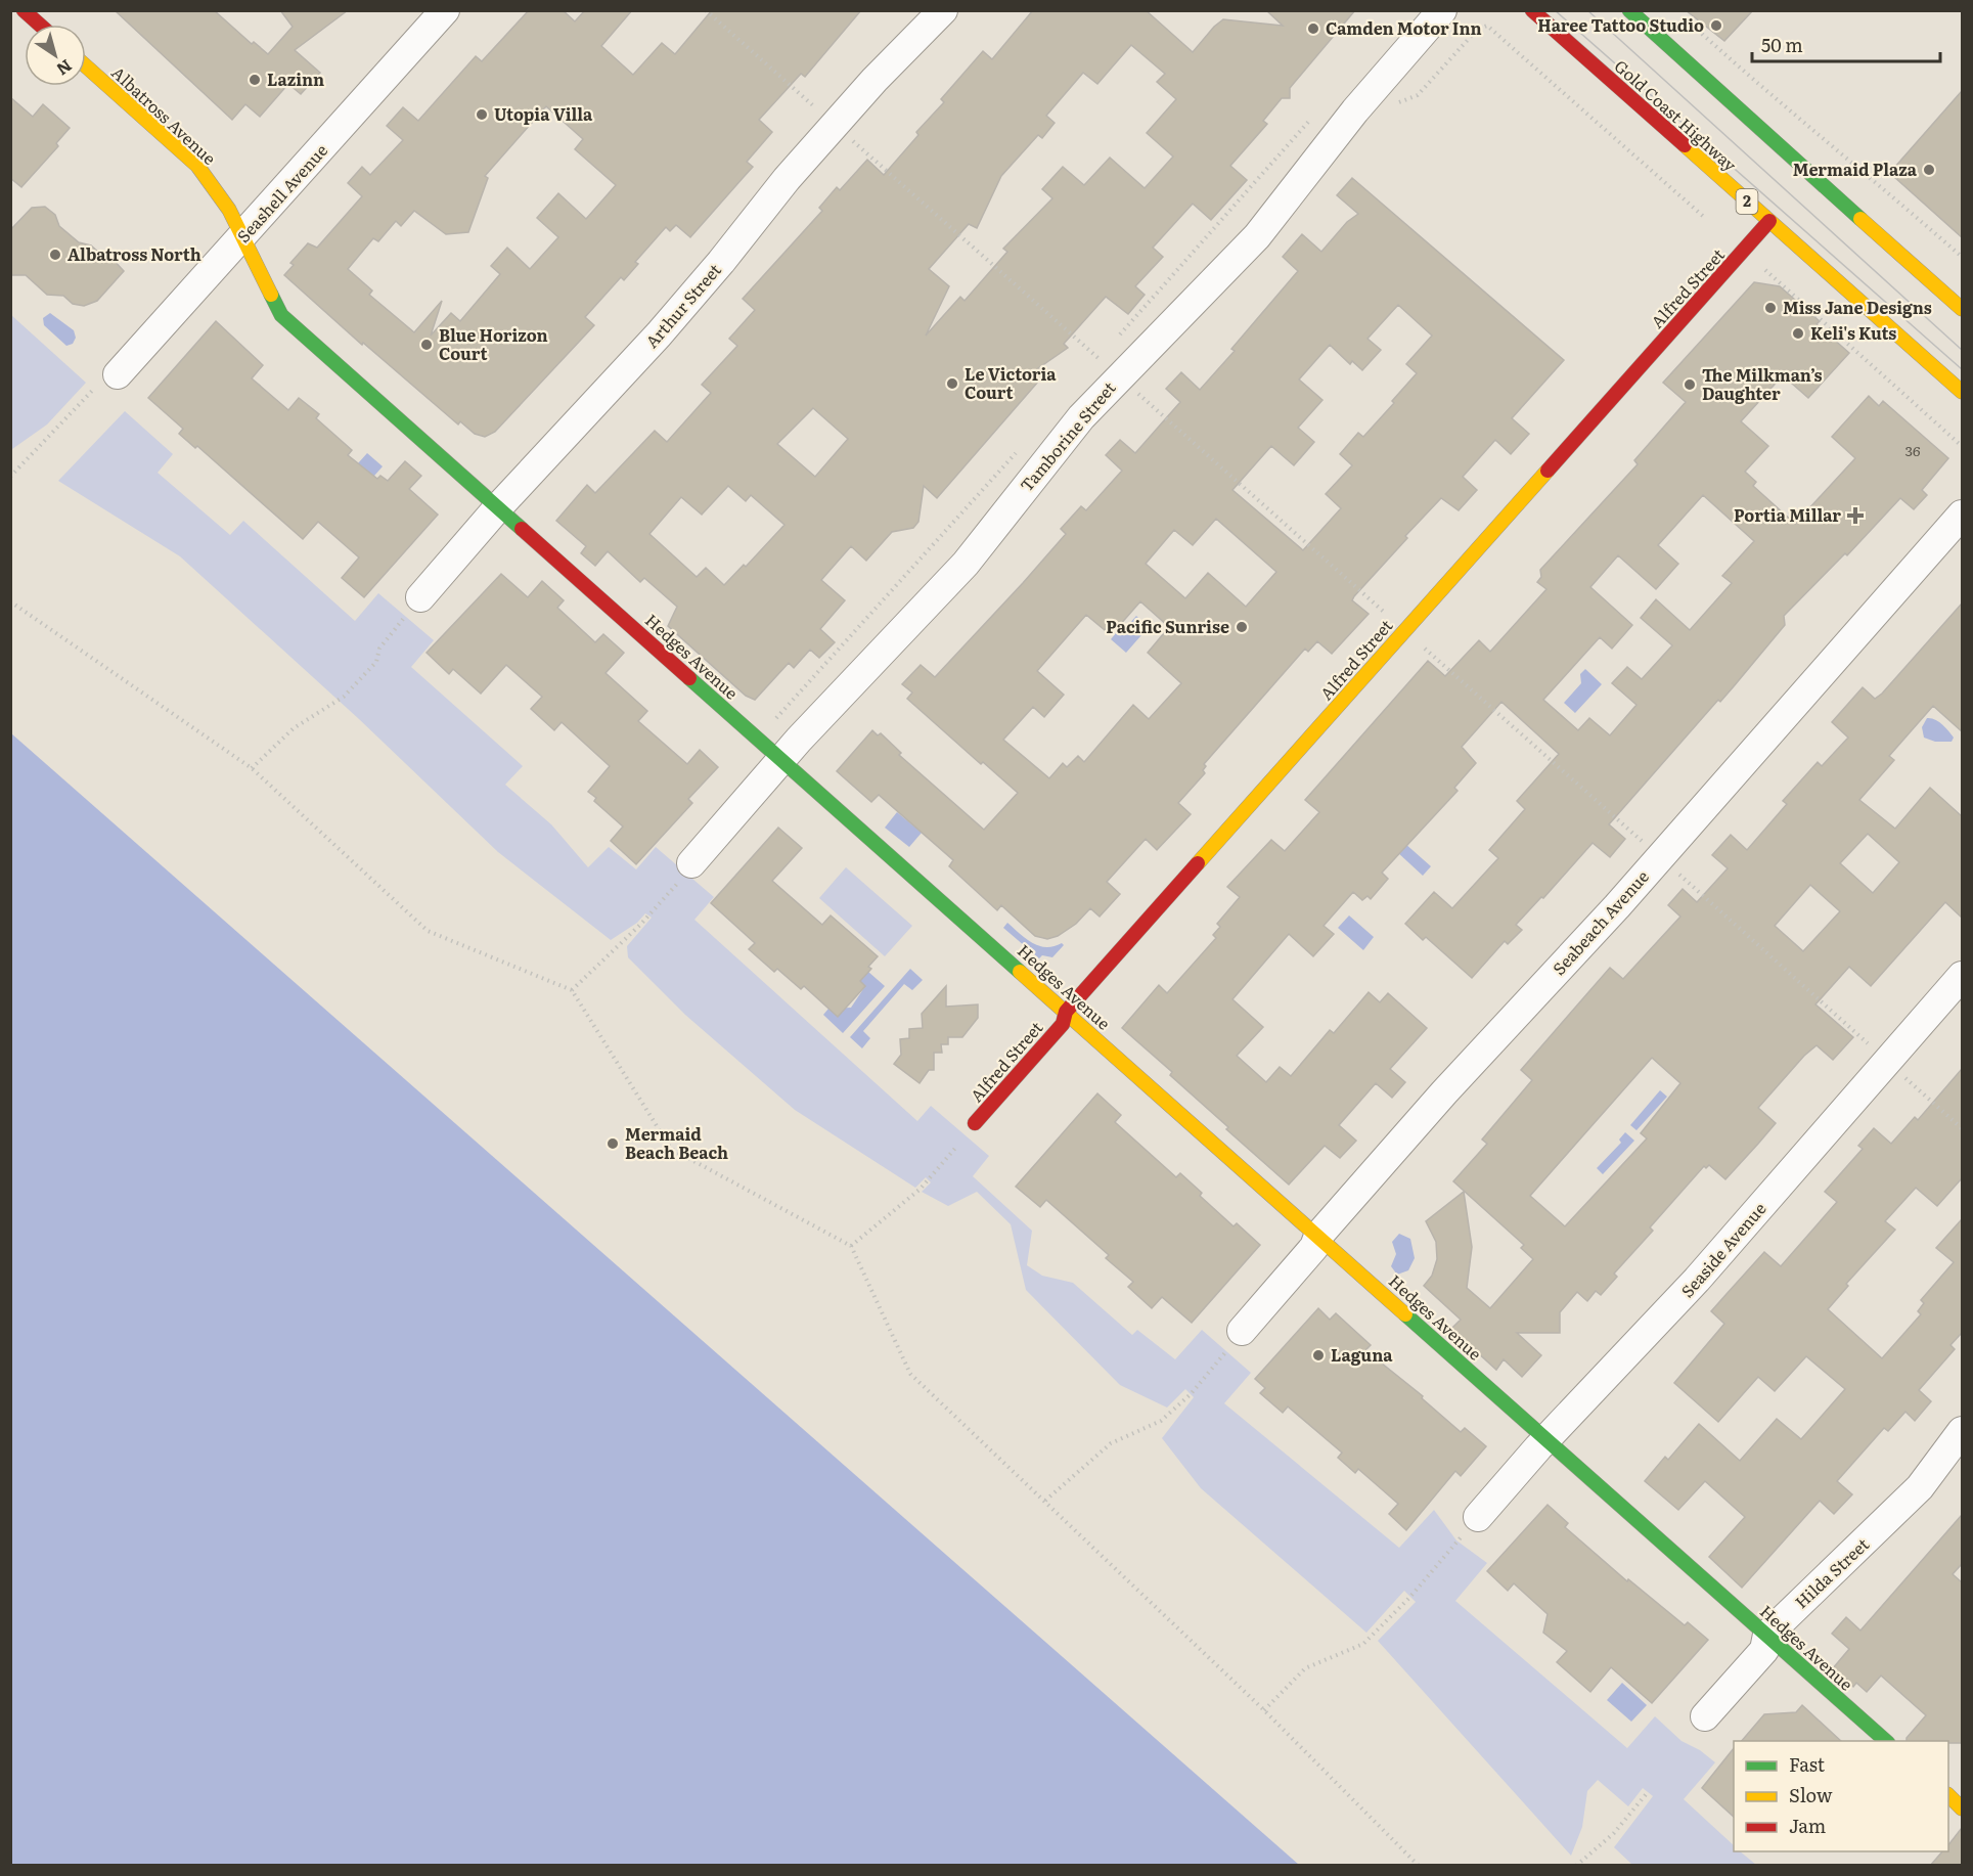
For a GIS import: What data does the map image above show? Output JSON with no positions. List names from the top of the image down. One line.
{"streets":{"main road":["Albatross Avenue","Gold Coast Highway","2","Alfred Street","Hedges Avenue"],"street":["Seashell Avenue","Arthur Street","Tamborine Street","Seabeach Avenue","Seaside Avenue","Hilda Street"]},"crossings":[["Albatross Avenue","Seashell Avenue"],["Albatross Avenue","Hedges Avenue"],["Gold Coast Highway","Alfred Street"],["Seashell Avenue","Hedges Avenue"],["Alfred Street","Hedges Avenue"],["Arthur Street","Hedges Avenue"],["Tamborine Street","Hedges Avenue"],["Hedges Avenue","Seabeach Avenue"],["Hedges Avenue","Seaside Avenue"],["Hedges Avenue","Hilda Street"]],"places":{"other":["Haree Tattoo Studio","Camden Motor Inn","Lazinn","Utopia Villa","Mermaid Plaza","Albatross North","Miss Jane Designs","Keli's Kuts","Blue Horizon Court","Le Victoria Court","The Milkman’s Daughter","Pacific Sunrise","Mermaid Beach Beach","Laguna"],"health":["Portia Millar"]},"house_numbers":["36"],"legend":["Fast","Slow","Jam"],"scale_bar":"50 m","north":"bottom right"}
